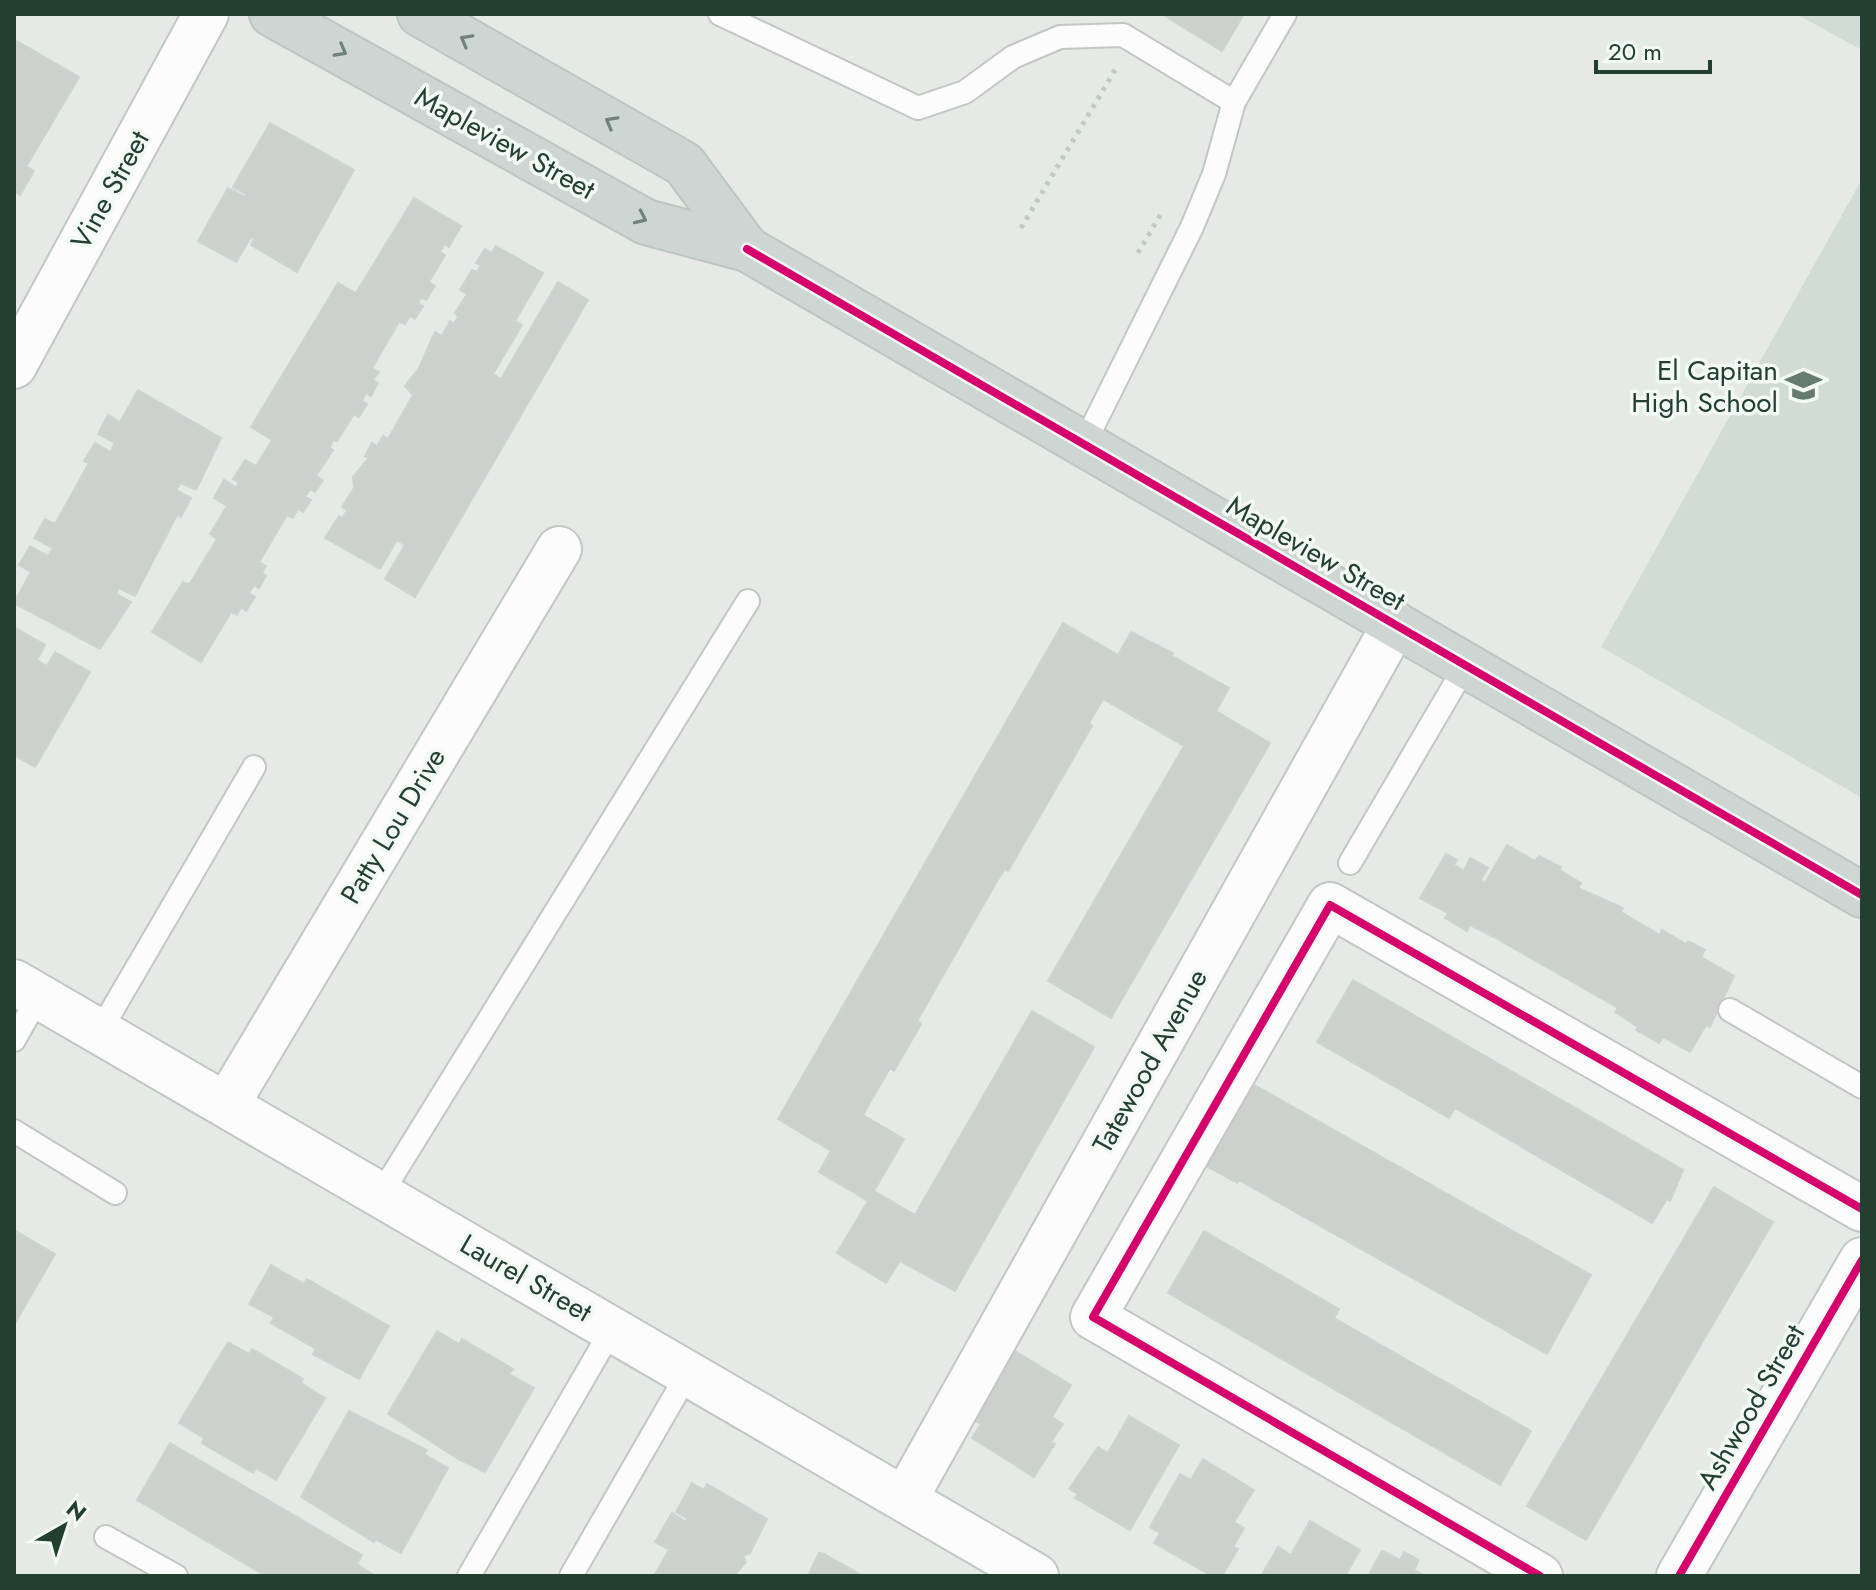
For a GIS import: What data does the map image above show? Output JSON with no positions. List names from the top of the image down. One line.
{"streets":{"main road":["Mapleview Street"],"street":["Vine Street","Patty Lou Drive","Tatewood Avenue","Laurel Street","Ashwood Street"]},"crossings":[["Mapleview Street","Tatewood Avenue"],["Patty Lou Drive","Laurel Street"],["Tatewood Avenue","Laurel Street"]],"places":{"school or university":["El Capitan High School"]},"scale_bar":"20 m","north":"top right"}
